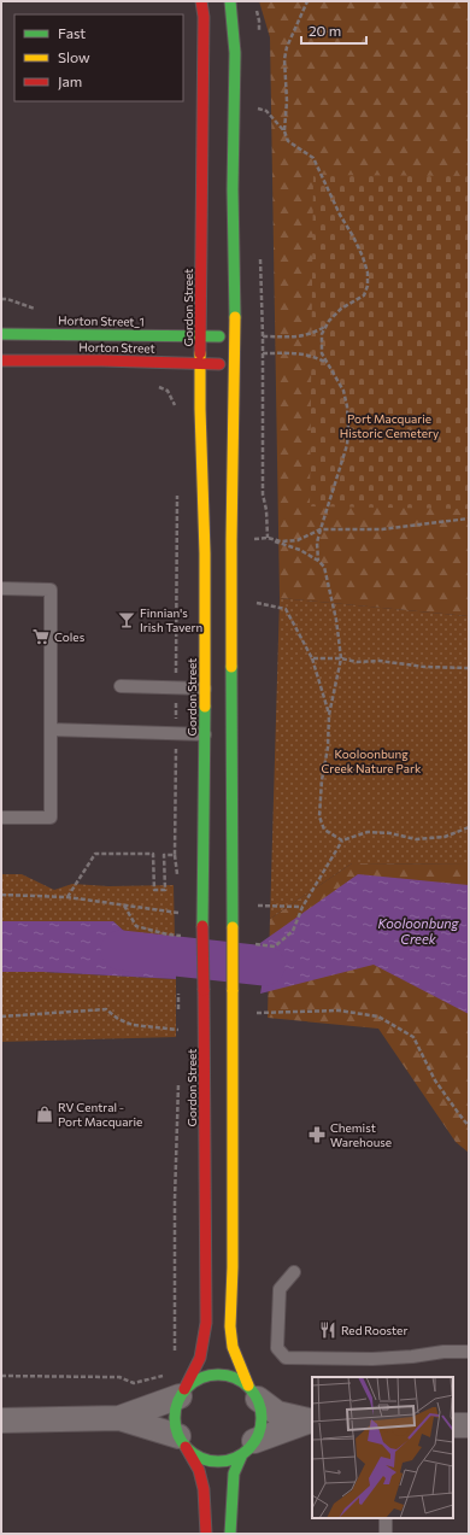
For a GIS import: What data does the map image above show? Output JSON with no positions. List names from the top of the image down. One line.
{"streets":{"main road":["Gordon Street","Horton Street_1","Horton Street"]},"crossings":[["Gordon Street","Horton Street_1"],["Gordon Street","Horton Street"]],"water":["Kooloonbung Creek"],"parks":["Port Macquarie Historic Cemetery","Kooloonbung Creek Nature Park"],"places":{"bar":["Finnian's Irish Tavern"],"supermarket":["Coles"],"shop":["RV Central - Port Macquarie"],"pharmacy":["Chemist Warehouse"],"restaurant":["Red Rooster"]},"legend":["Fast","Slow","Jam"],"scale_bar":"20 m"}
